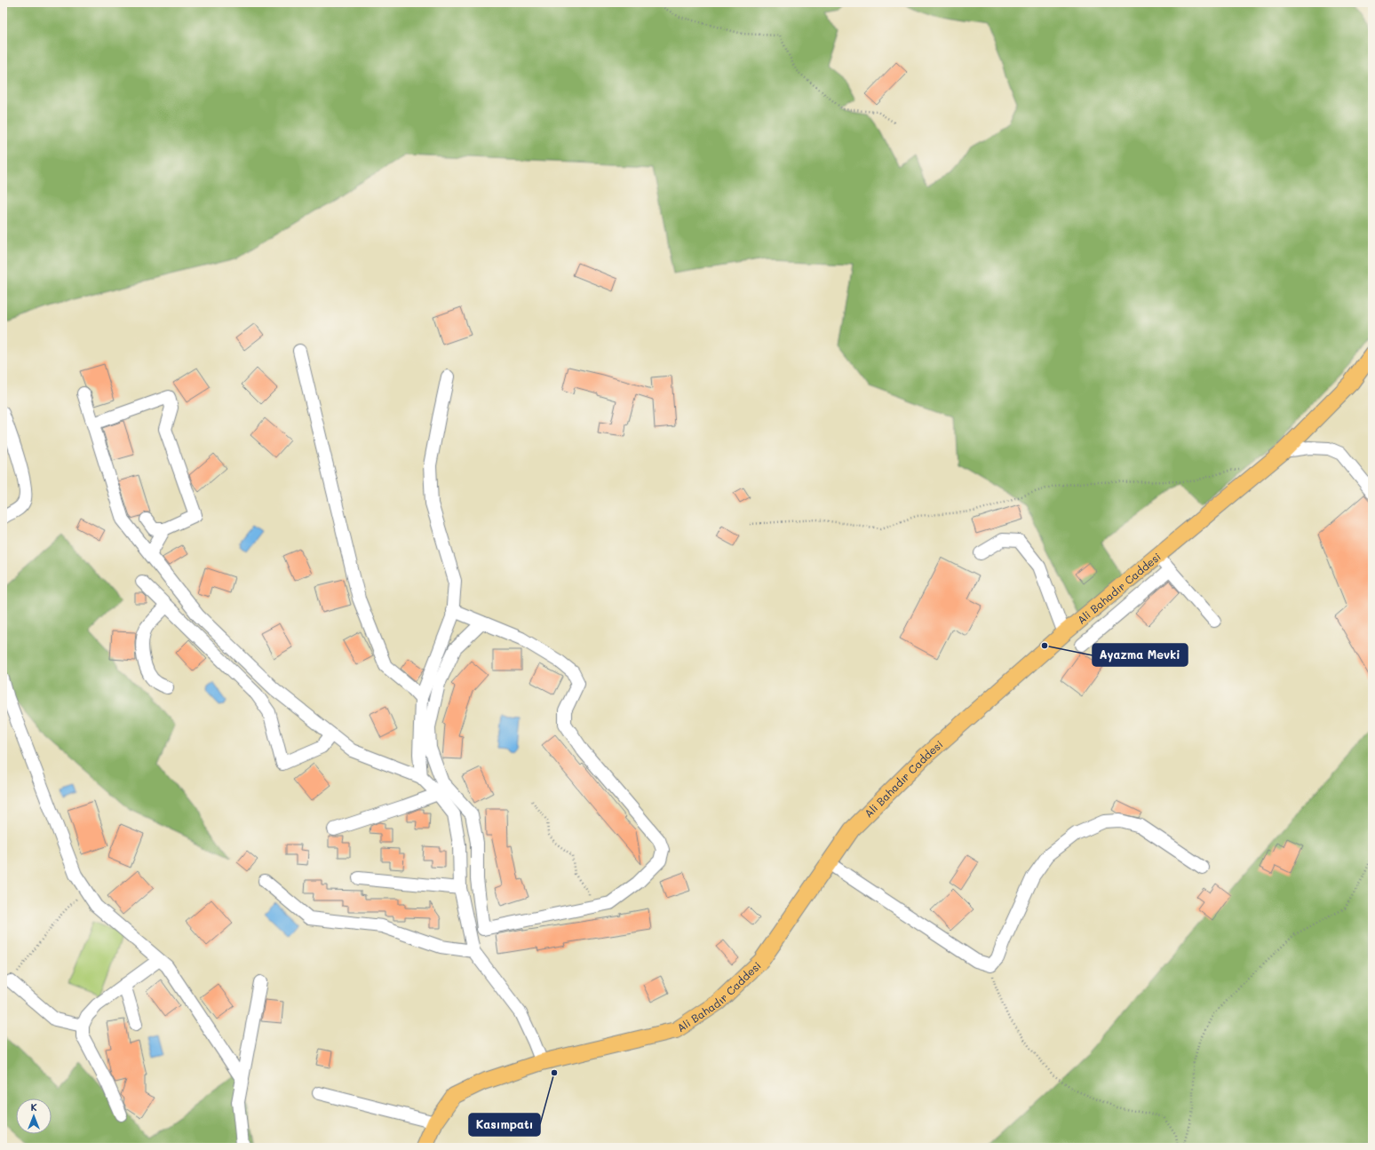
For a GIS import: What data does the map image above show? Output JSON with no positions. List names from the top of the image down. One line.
{"streets":{"main road":["Ali Bahadır Caddesi"]},"places":["Ayazma Mevki","Kasımpatı"],"north":"top"}
